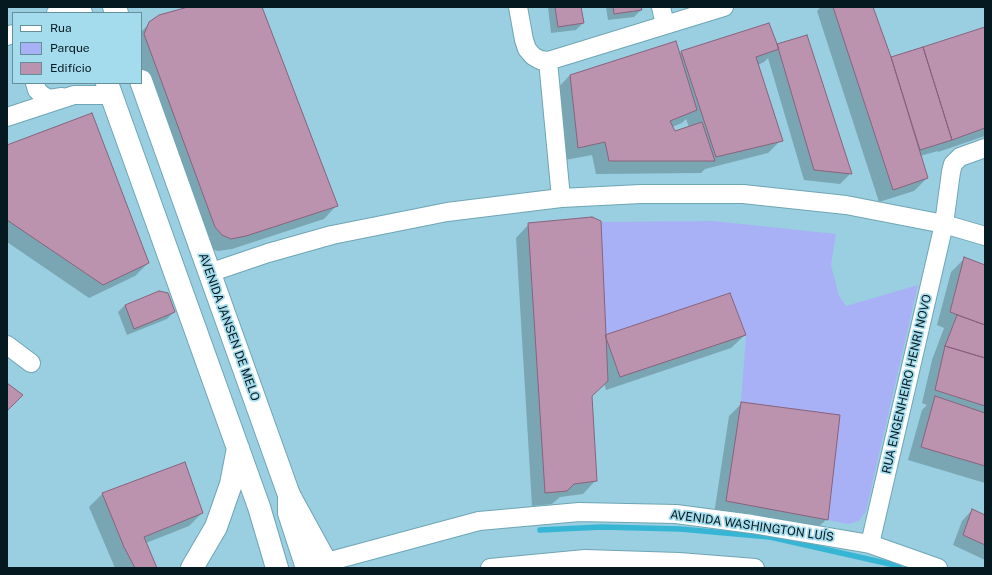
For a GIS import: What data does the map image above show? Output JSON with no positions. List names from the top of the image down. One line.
{"streets":{"main road":["AVENIDA JANSEN DE MELO"],"street":["RUA ENGENHEIRO HENRI NOVO","AVENIDA WASHINGTON LUÍS"]},"crossings":[["AVENIDA JANSEN DE MELO","AVENIDA WASHINGTON LUÍS"],["RUA ENGENHEIRO HENRI NOVO","AVENIDA WASHINGTON LUÍS"]],"legend":["Rua","Parque","Edifício"]}
